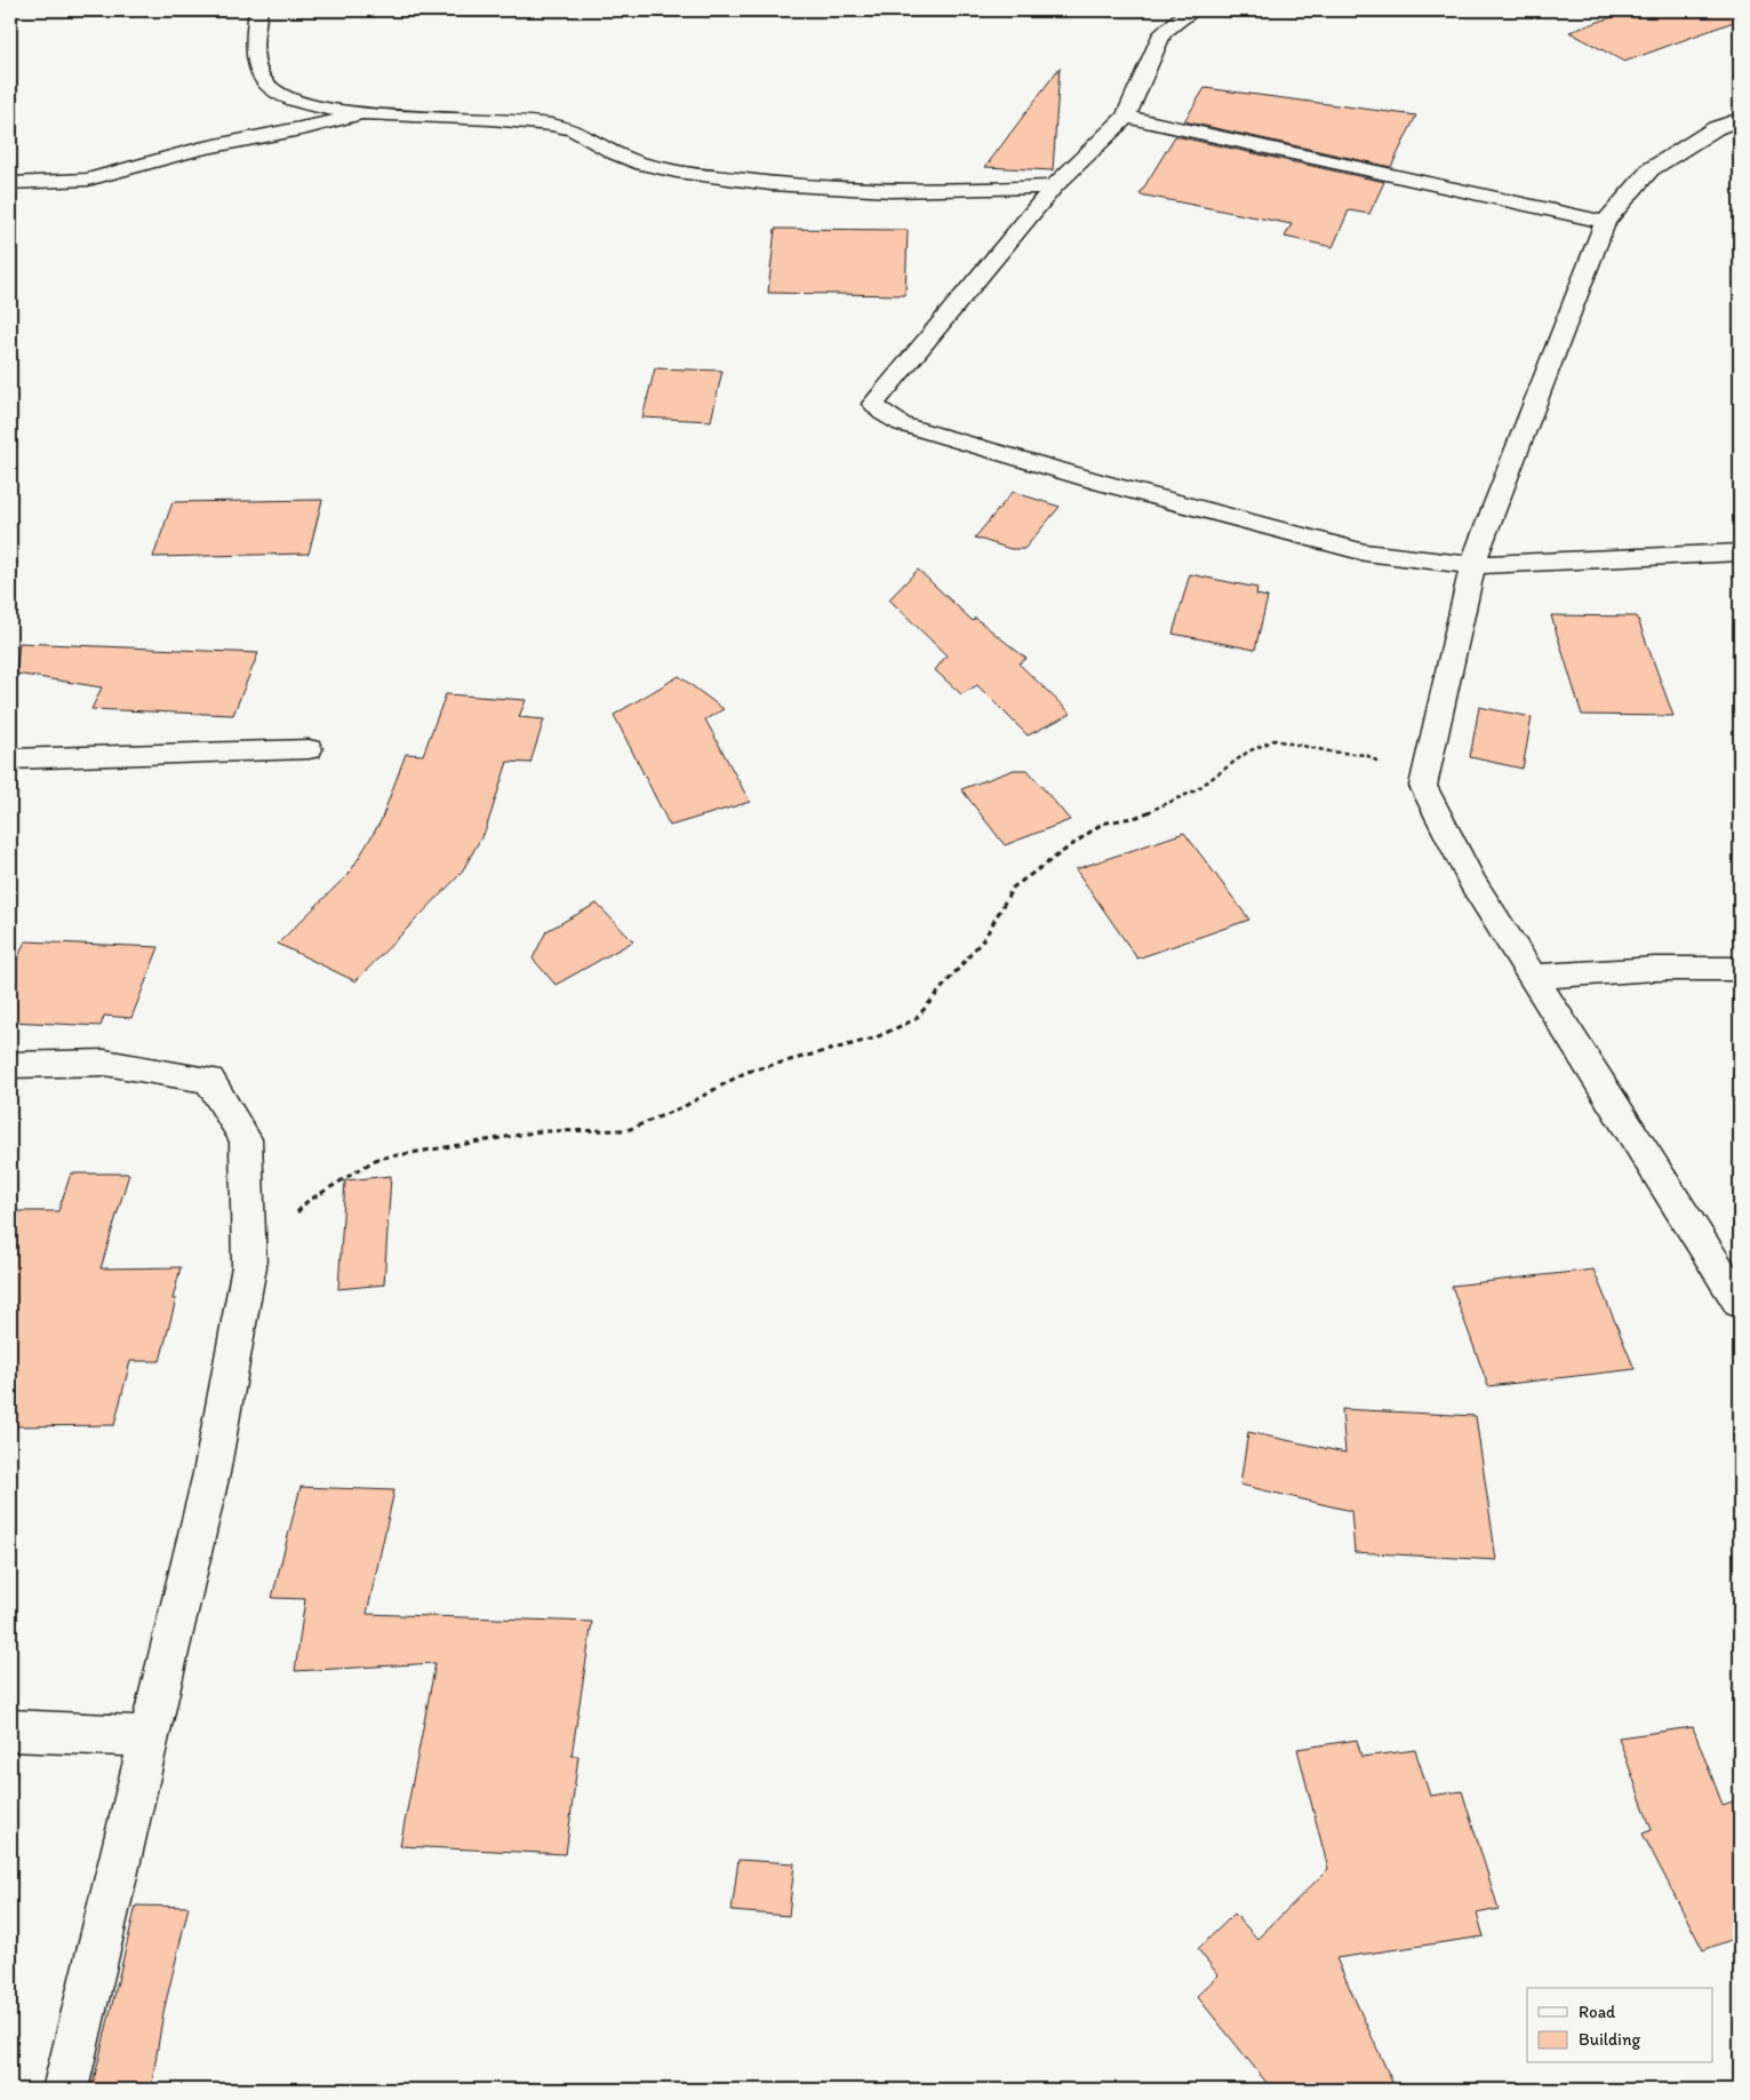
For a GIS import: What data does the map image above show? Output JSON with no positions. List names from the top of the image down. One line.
{"legend":["Road","Building"]}
